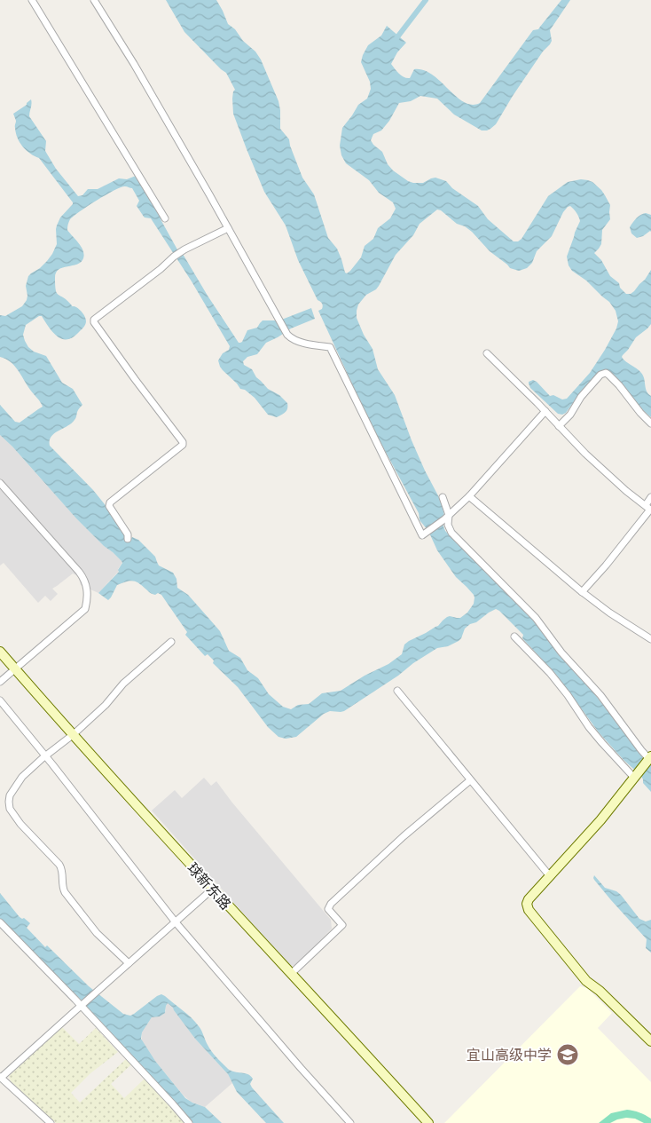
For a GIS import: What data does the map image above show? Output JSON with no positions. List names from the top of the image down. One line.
{"streets":{"street":["球新东路"]},"places":{"school or university":["宜山高级中学"]}}
